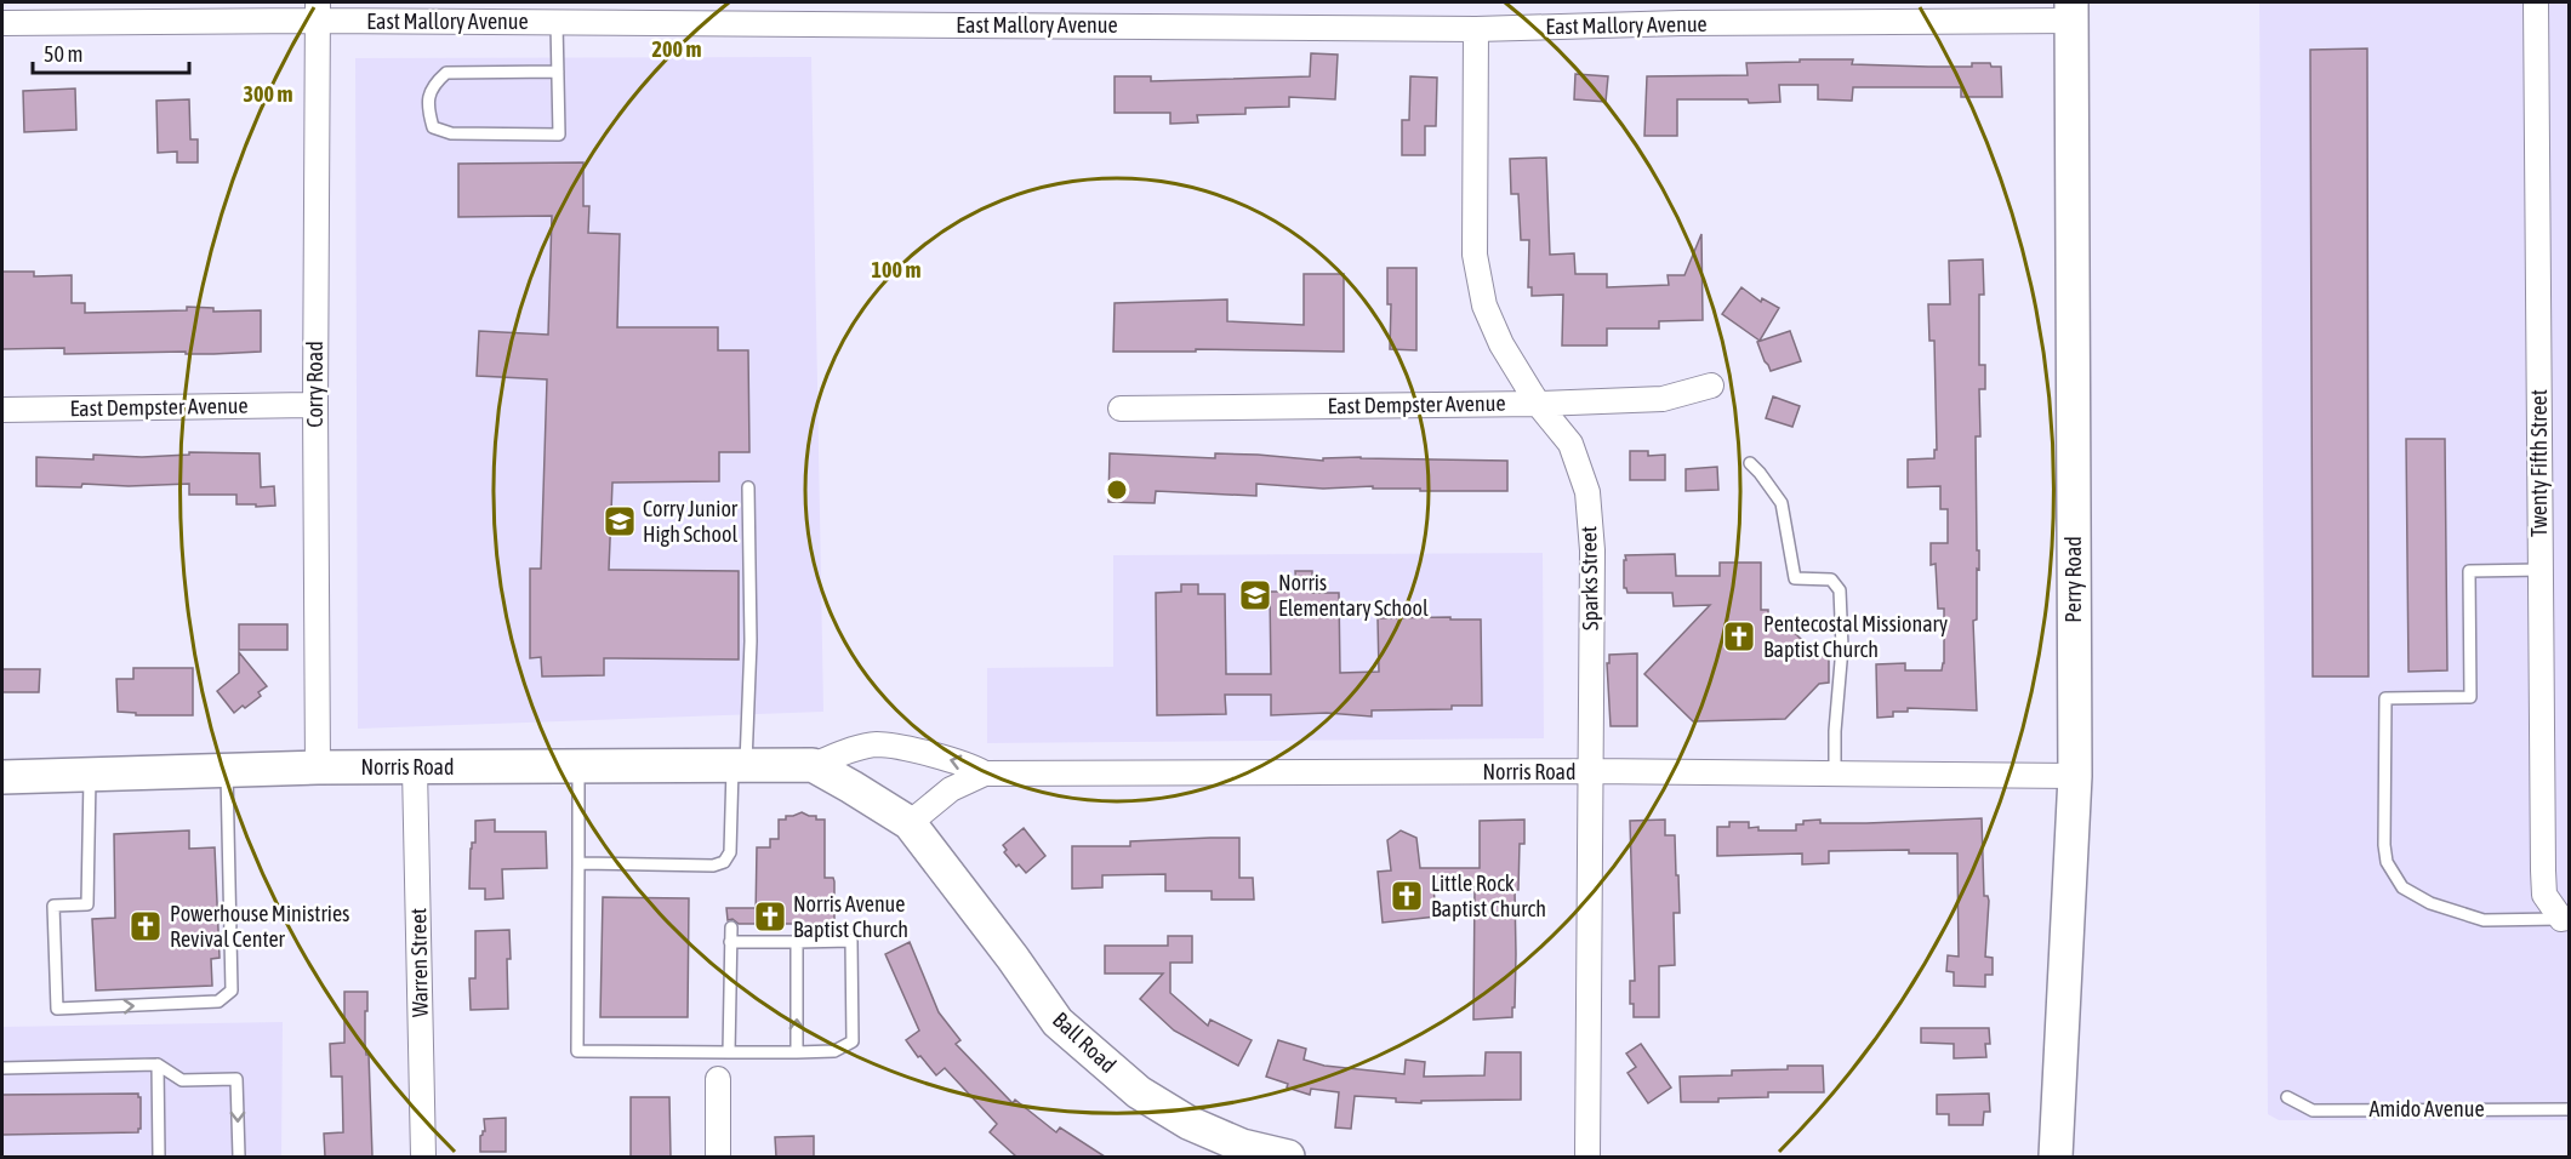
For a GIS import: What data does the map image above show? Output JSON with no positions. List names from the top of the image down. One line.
{"streets":{"main road":["Perry Road","Norris Road","Ball Road"],"street":["East Mallory Avenue","Corry Road","East Dempster Avenue","Twenty Fifth Street","Sparks Street","Warren Street"],"lane":["Amido Avenue"]},"crossings":[["East Mallory Avenue","Corry Road"],["East Mallory Avenue","Sparks Street"],["East Mallory Avenue","Perry Road"],["Corry Road","East Dempster Avenue"],["Corry Road","Norris Road"],["East Dempster Avenue","Sparks Street"],["Sparks Street","Norris Road"],["Perry Road","Norris Road"],["Norris Road","Warren Street"],["Norris Road","Ball Road"]],"places":{"school or university":["Corry Junior High School","Norris Elementary School"],"church":["Pentecostal Missionary Baptist Church","Little Rock Baptist Church","Norris Avenue Baptist Church","Powerhouse Ministries Revival Center"]},"scale_bar":"50 m","rings":["200 m","300 m","100 m"]}
